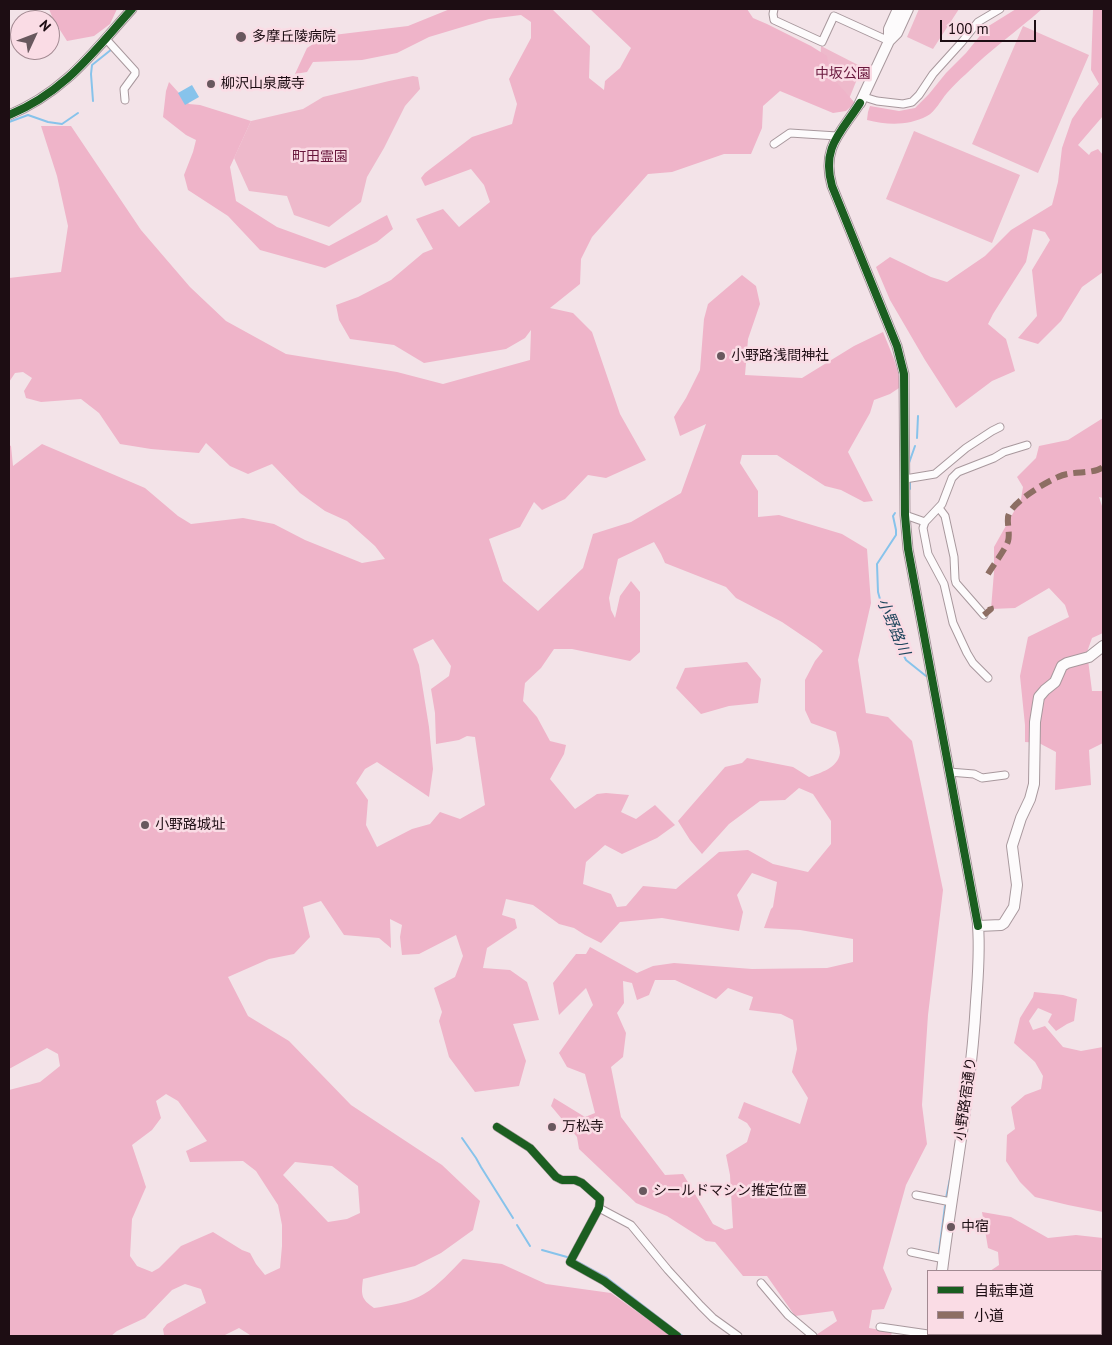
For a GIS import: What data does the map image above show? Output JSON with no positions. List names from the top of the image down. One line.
{"streets":{"main road":["小野路宿通り"]},"water":["小野路川"],"parks":["中坂公園","町田霊園"],"places":["多摩丘陵病院","柳沢山泉蔵寺","小野路浅間神社","小野路城址","万松寺","シールドマシン推定位置","中宿"],"legend":["自転車道","小道"],"scale_bar":"100 m","north":"top right"}
